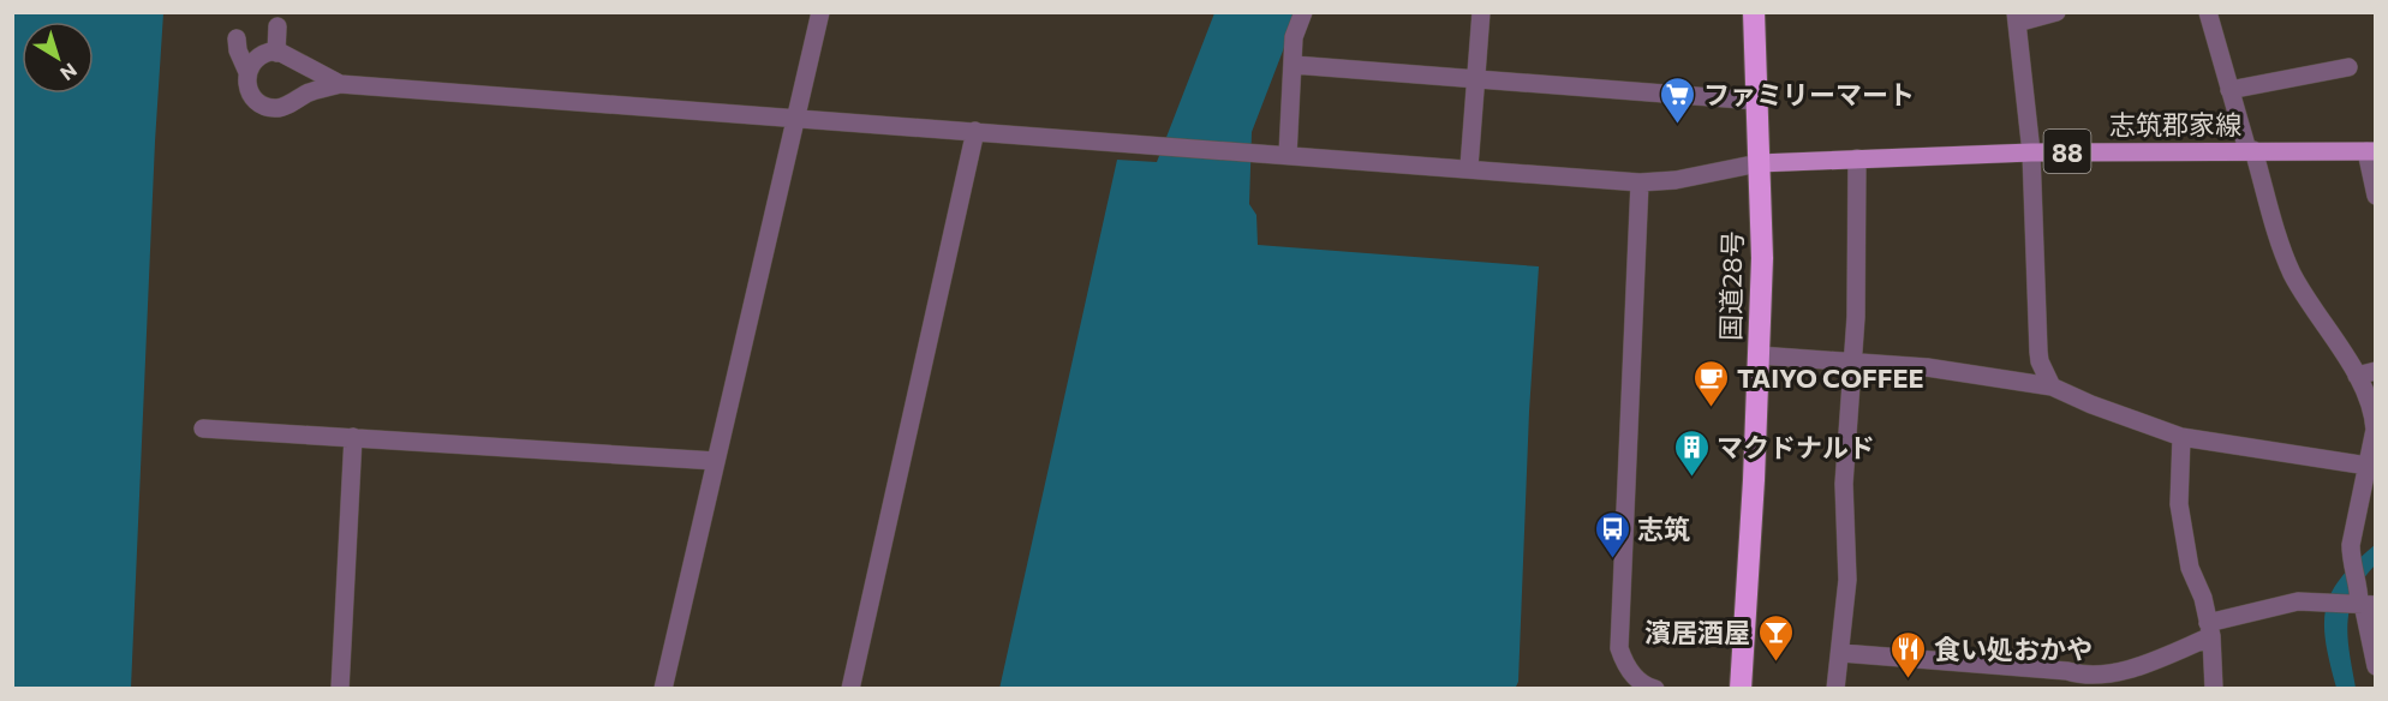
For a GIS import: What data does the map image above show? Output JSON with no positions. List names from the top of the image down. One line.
{"streets":{"highway":["国道28号"],"main road":["志筑郡家線","88"]},"crossings":[["志筑郡家線","国道28号"]],"places":{"supermarket":["ファミリーマート"],"cafe":["TAIYO COFFEE"],"building":["マクドナルド"],"bus stop":["志筑"],"bar":["濱居酒屋"],"restaurant":["食い処おかや"]},"north":"bottom right"}
